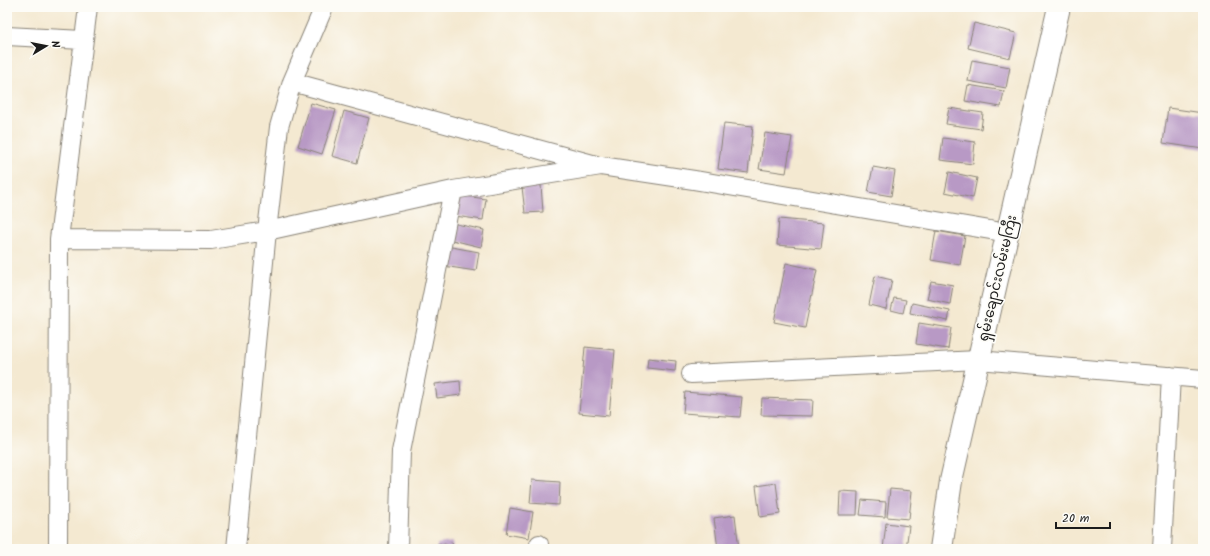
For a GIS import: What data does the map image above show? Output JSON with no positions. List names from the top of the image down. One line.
{"streets":{"main road":["ရှမ်းချောင်းလမ်းမကြီး"]},"scale_bar":"20 m","north":"right"}
